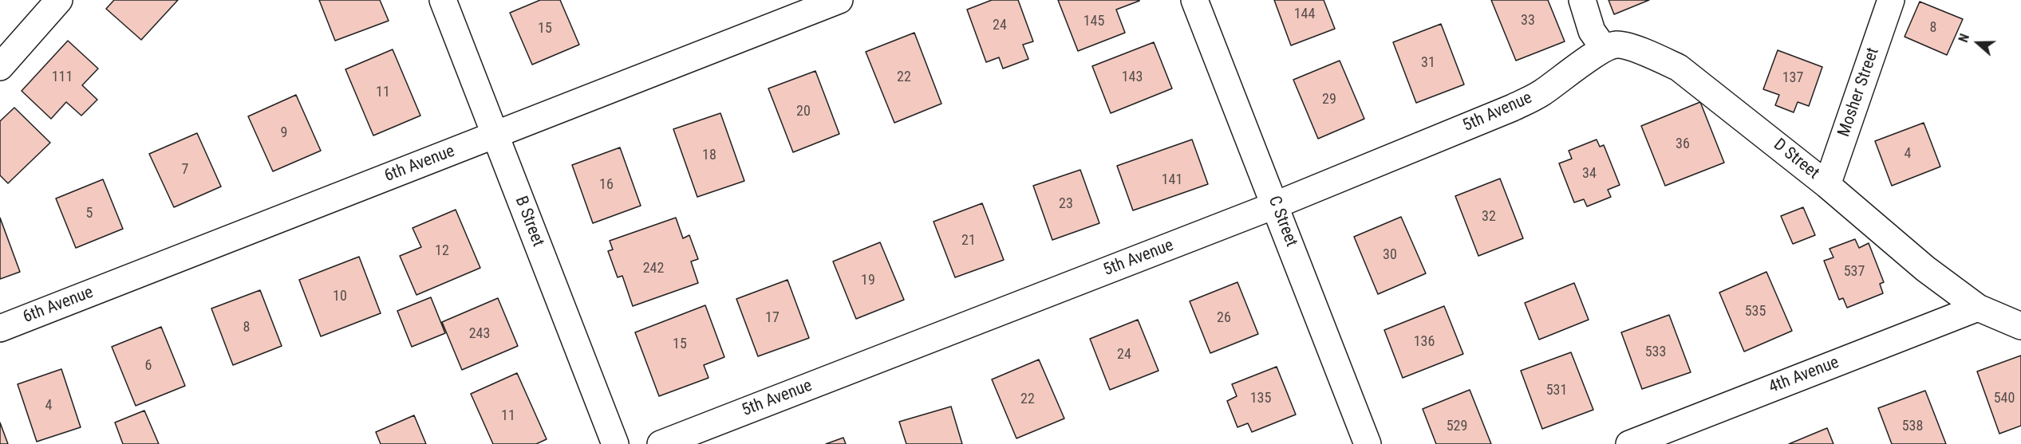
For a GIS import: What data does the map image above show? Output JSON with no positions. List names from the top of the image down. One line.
{"streets":{"street":["Mosher Street","5th Avenue","D Street","6th Avenue","B Street","C Street","4th Avenue"]},"crossings":[["Mosher Street","D Street"],["5th Avenue","D Street"],["5th Avenue","C Street"],["D Street","4th Avenue"],["6th Avenue","B Street"]],"house_numbers":["144","33","145","24","8","15","31","111","22","143","137","11","29","20","9","36","4","18","7","34","141","16","23","5","32","21","12","30","242","537","19","10","535","17","26","8","243","136","15","533","24","6","531","135","540","22","4","11","529","538"],"north":"left"}
